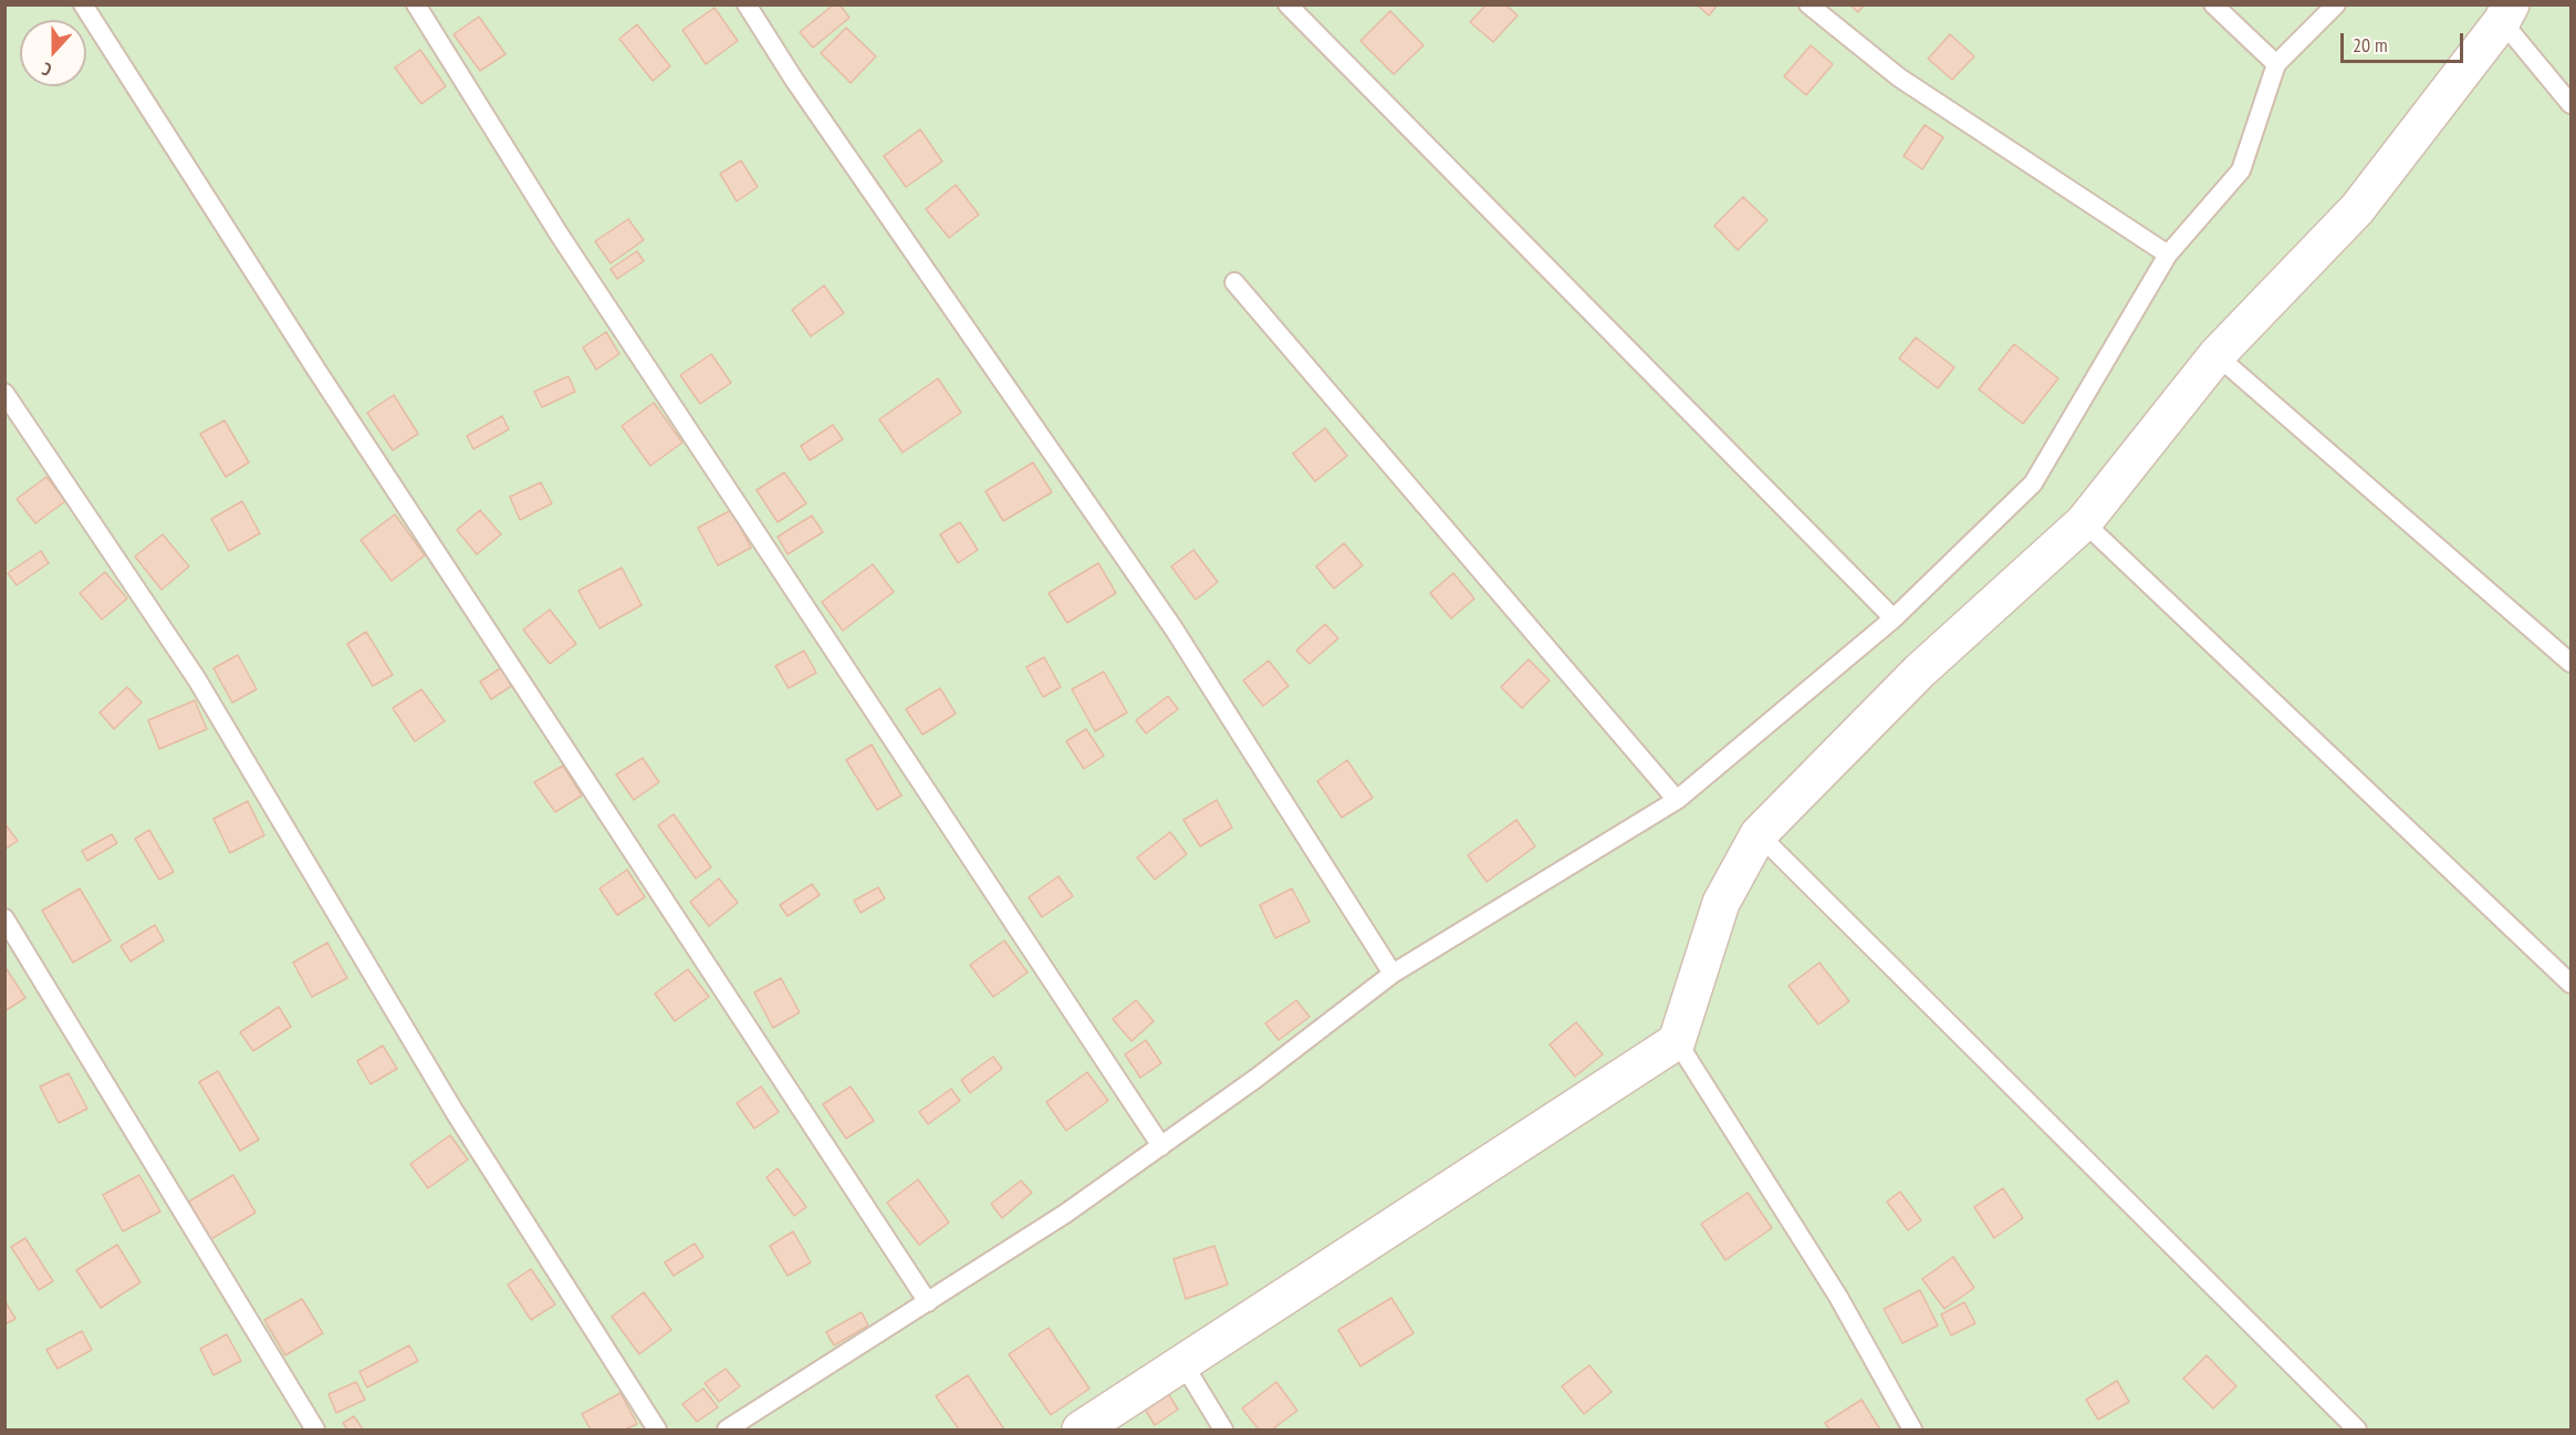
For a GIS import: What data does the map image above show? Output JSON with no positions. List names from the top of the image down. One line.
{"scale_bar":"20 m","north":"bottom"}
